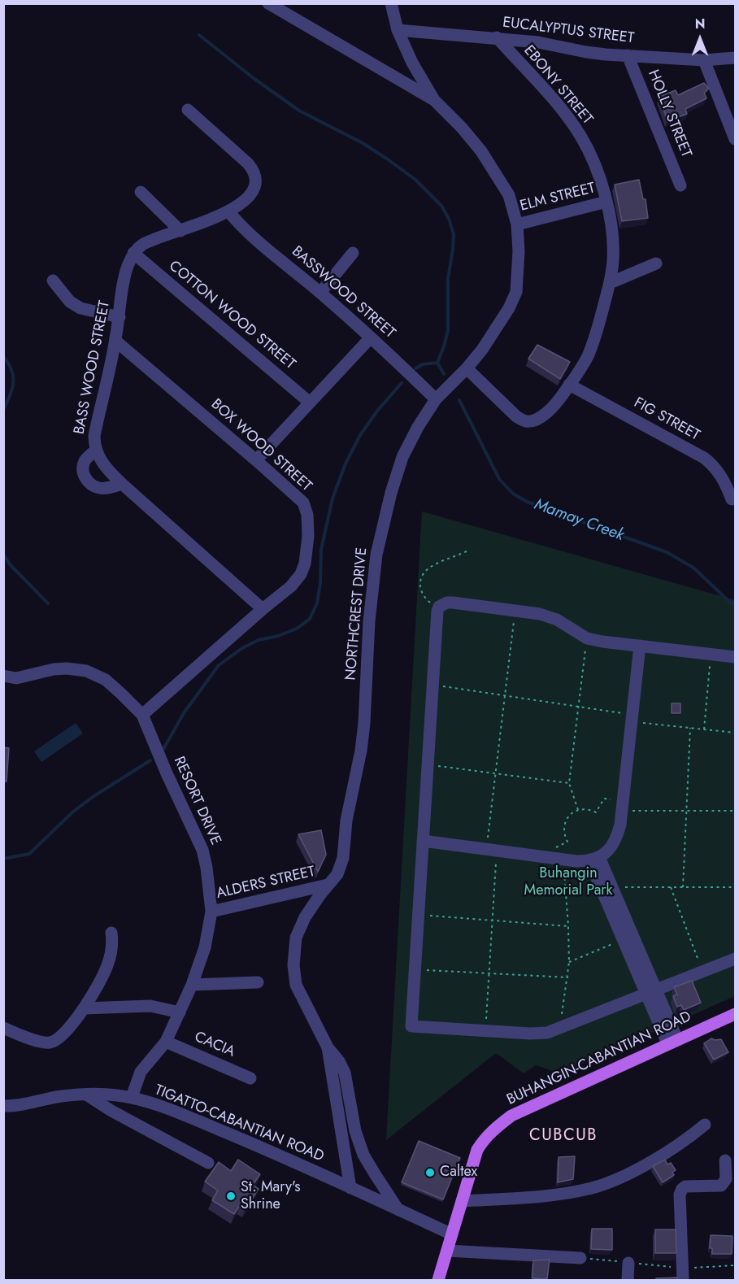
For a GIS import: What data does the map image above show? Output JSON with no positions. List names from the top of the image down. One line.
{"streets":{"main road":["BUHANGIN-CABANTIAN ROAD"],"street":["EUCALYPTUS STREET","EBONY STREET","HOLLY STREET","ELM STREET","BASSWOOD STREET","COTTON WOOD STREET","BASS WOOD STREET","FIG STREET","BOX WOOD STREET","NORTHCREST DRIVE","RESORT DRIVE","ALDERS STREET","CACIA","TIGATTO-CABANTIAN ROAD"]},"crossings":[["EUCALYPTUS STREET","EBONY STREET"],["EUCALYPTUS STREET","HOLLY STREET"],["EUCALYPTUS STREET","NORTHCREST DRIVE"],["EBONY STREET","ELM STREET"],["EBONY STREET","FIG STREET"],["EBONY STREET","NORTHCREST DRIVE"],["ELM STREET","NORTHCREST DRIVE"],["BASSWOOD STREET","NORTHCREST DRIVE"],["COTTON WOOD STREET","BASS WOOD STREET"],["BASS WOOD STREET","BOX WOOD STREET"],["BOX WOOD STREET","RESORT DRIVE"],["NORTHCREST DRIVE","ALDERS STREET"],["NORTHCREST DRIVE","TIGATTO-CABANTIAN ROAD"],["RESORT DRIVE","ALDERS STREET"],["RESORT DRIVE","CACIA"],["RESORT DRIVE","TIGATTO-CABANTIAN ROAD"],["BUHANGIN-CABANTIAN ROAD","TIGATTO-CABANTIAN ROAD"]],"districts":["CUBCUB"],"water":["Mamay Creek"],"parks":["Buhangin Memorial Park"],"places":["Caltex","St. Mary's Shrine"],"north":"top"}
